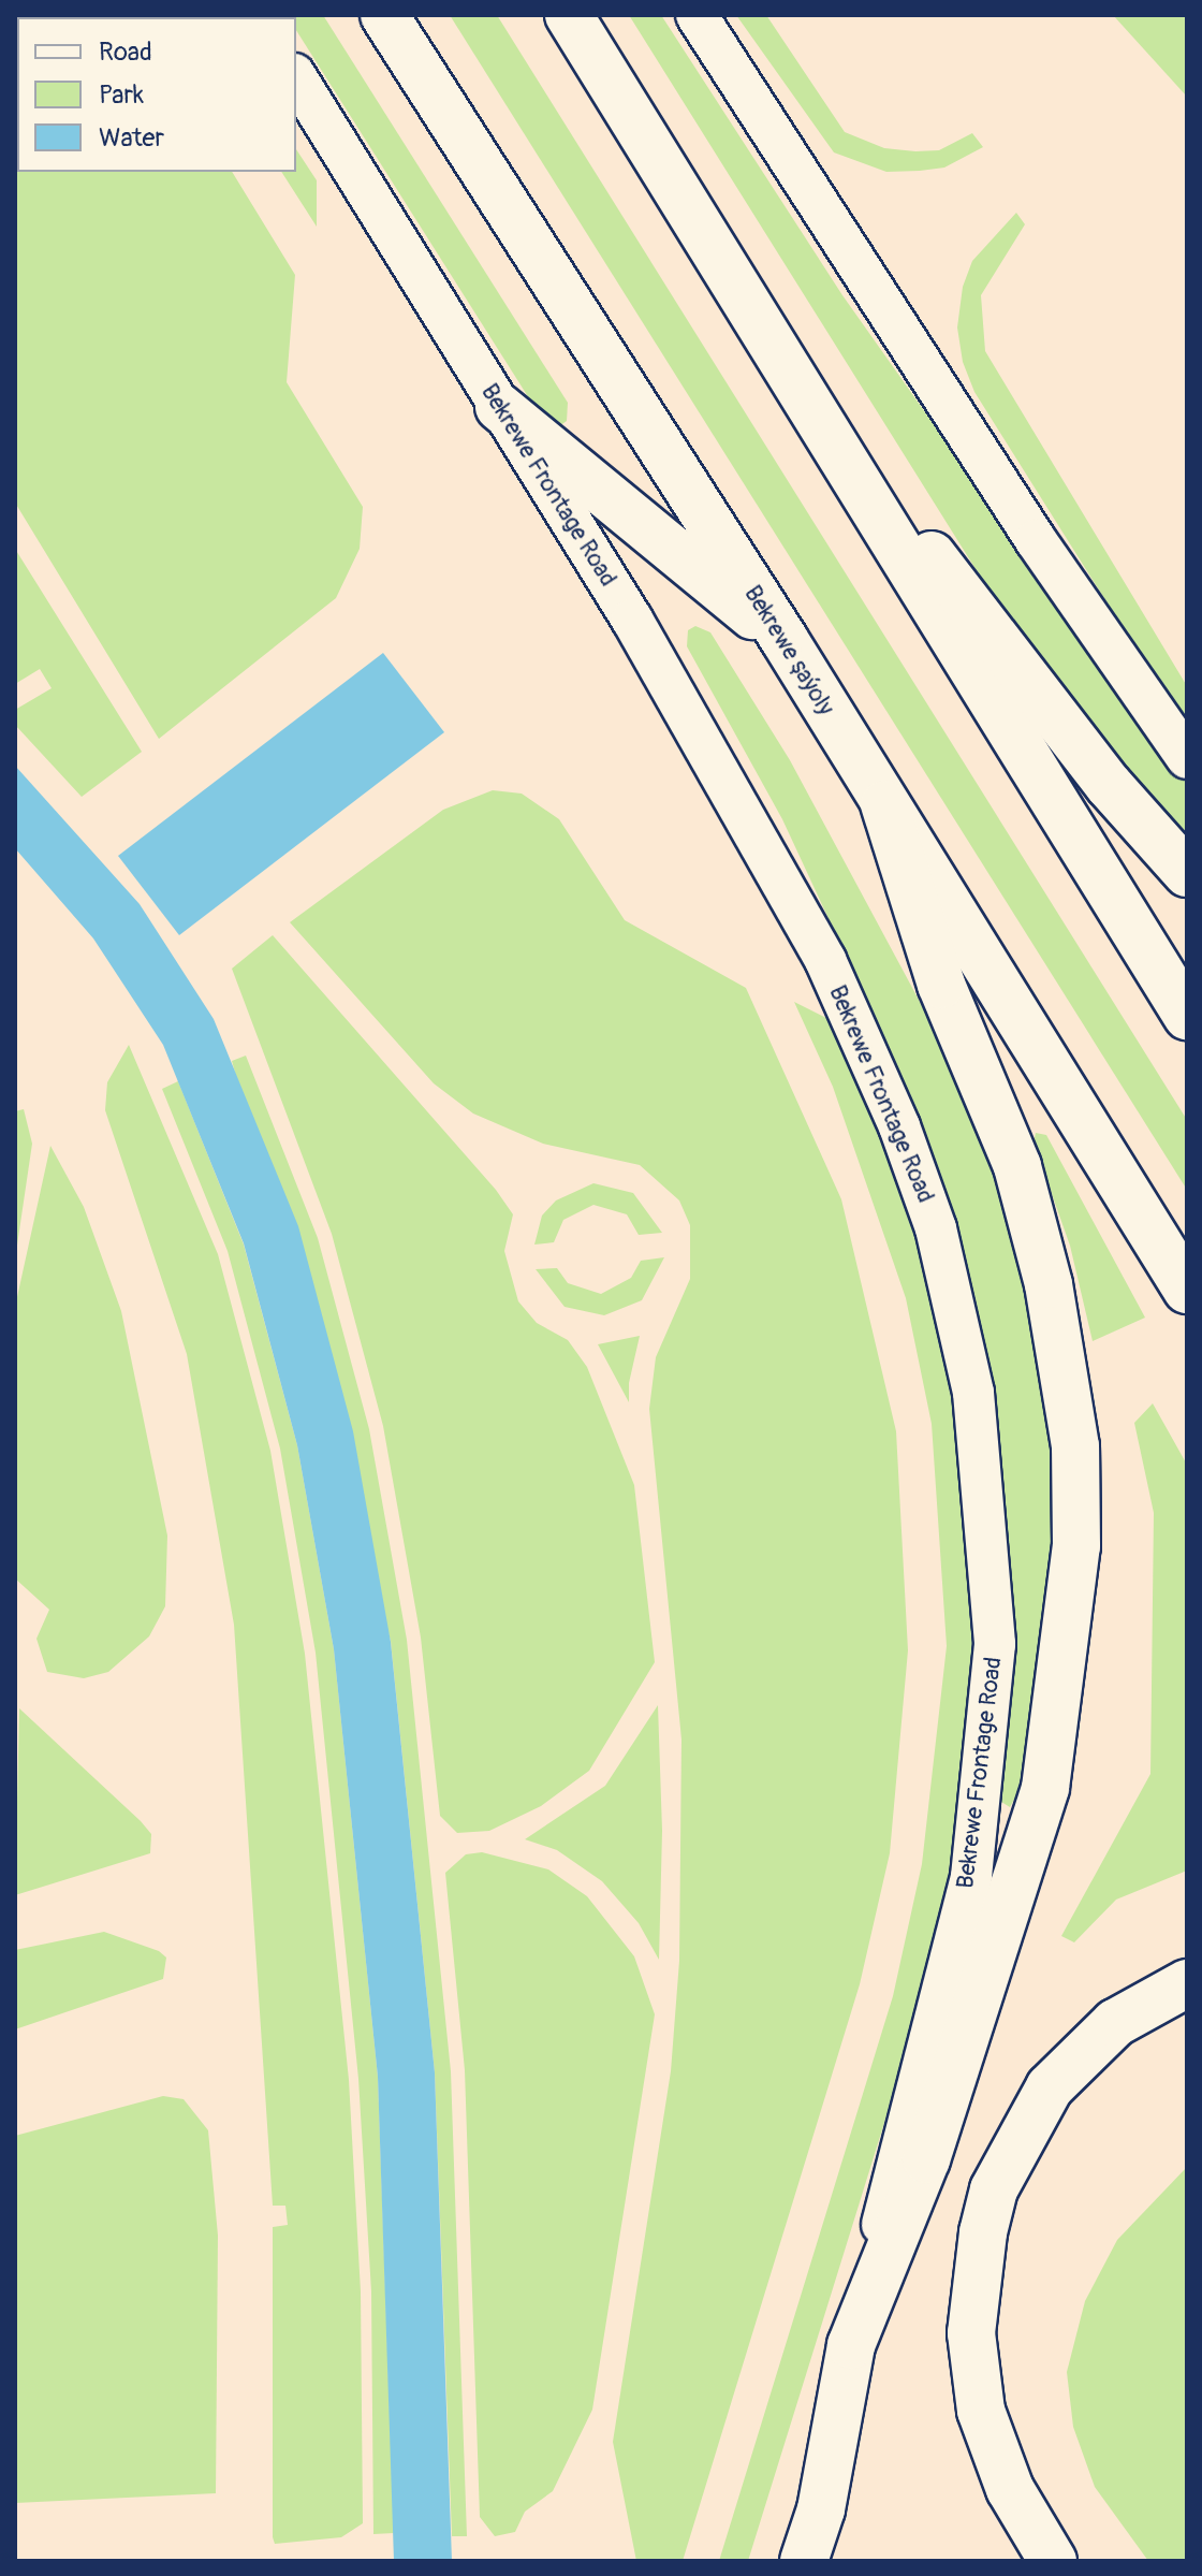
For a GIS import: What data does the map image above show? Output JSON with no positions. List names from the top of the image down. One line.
{"streets":{"main road":["Bekrewe şaýoly"],"street":["Bekrewe Frontage Road"]},"legend":["Road","Park","Water"]}
